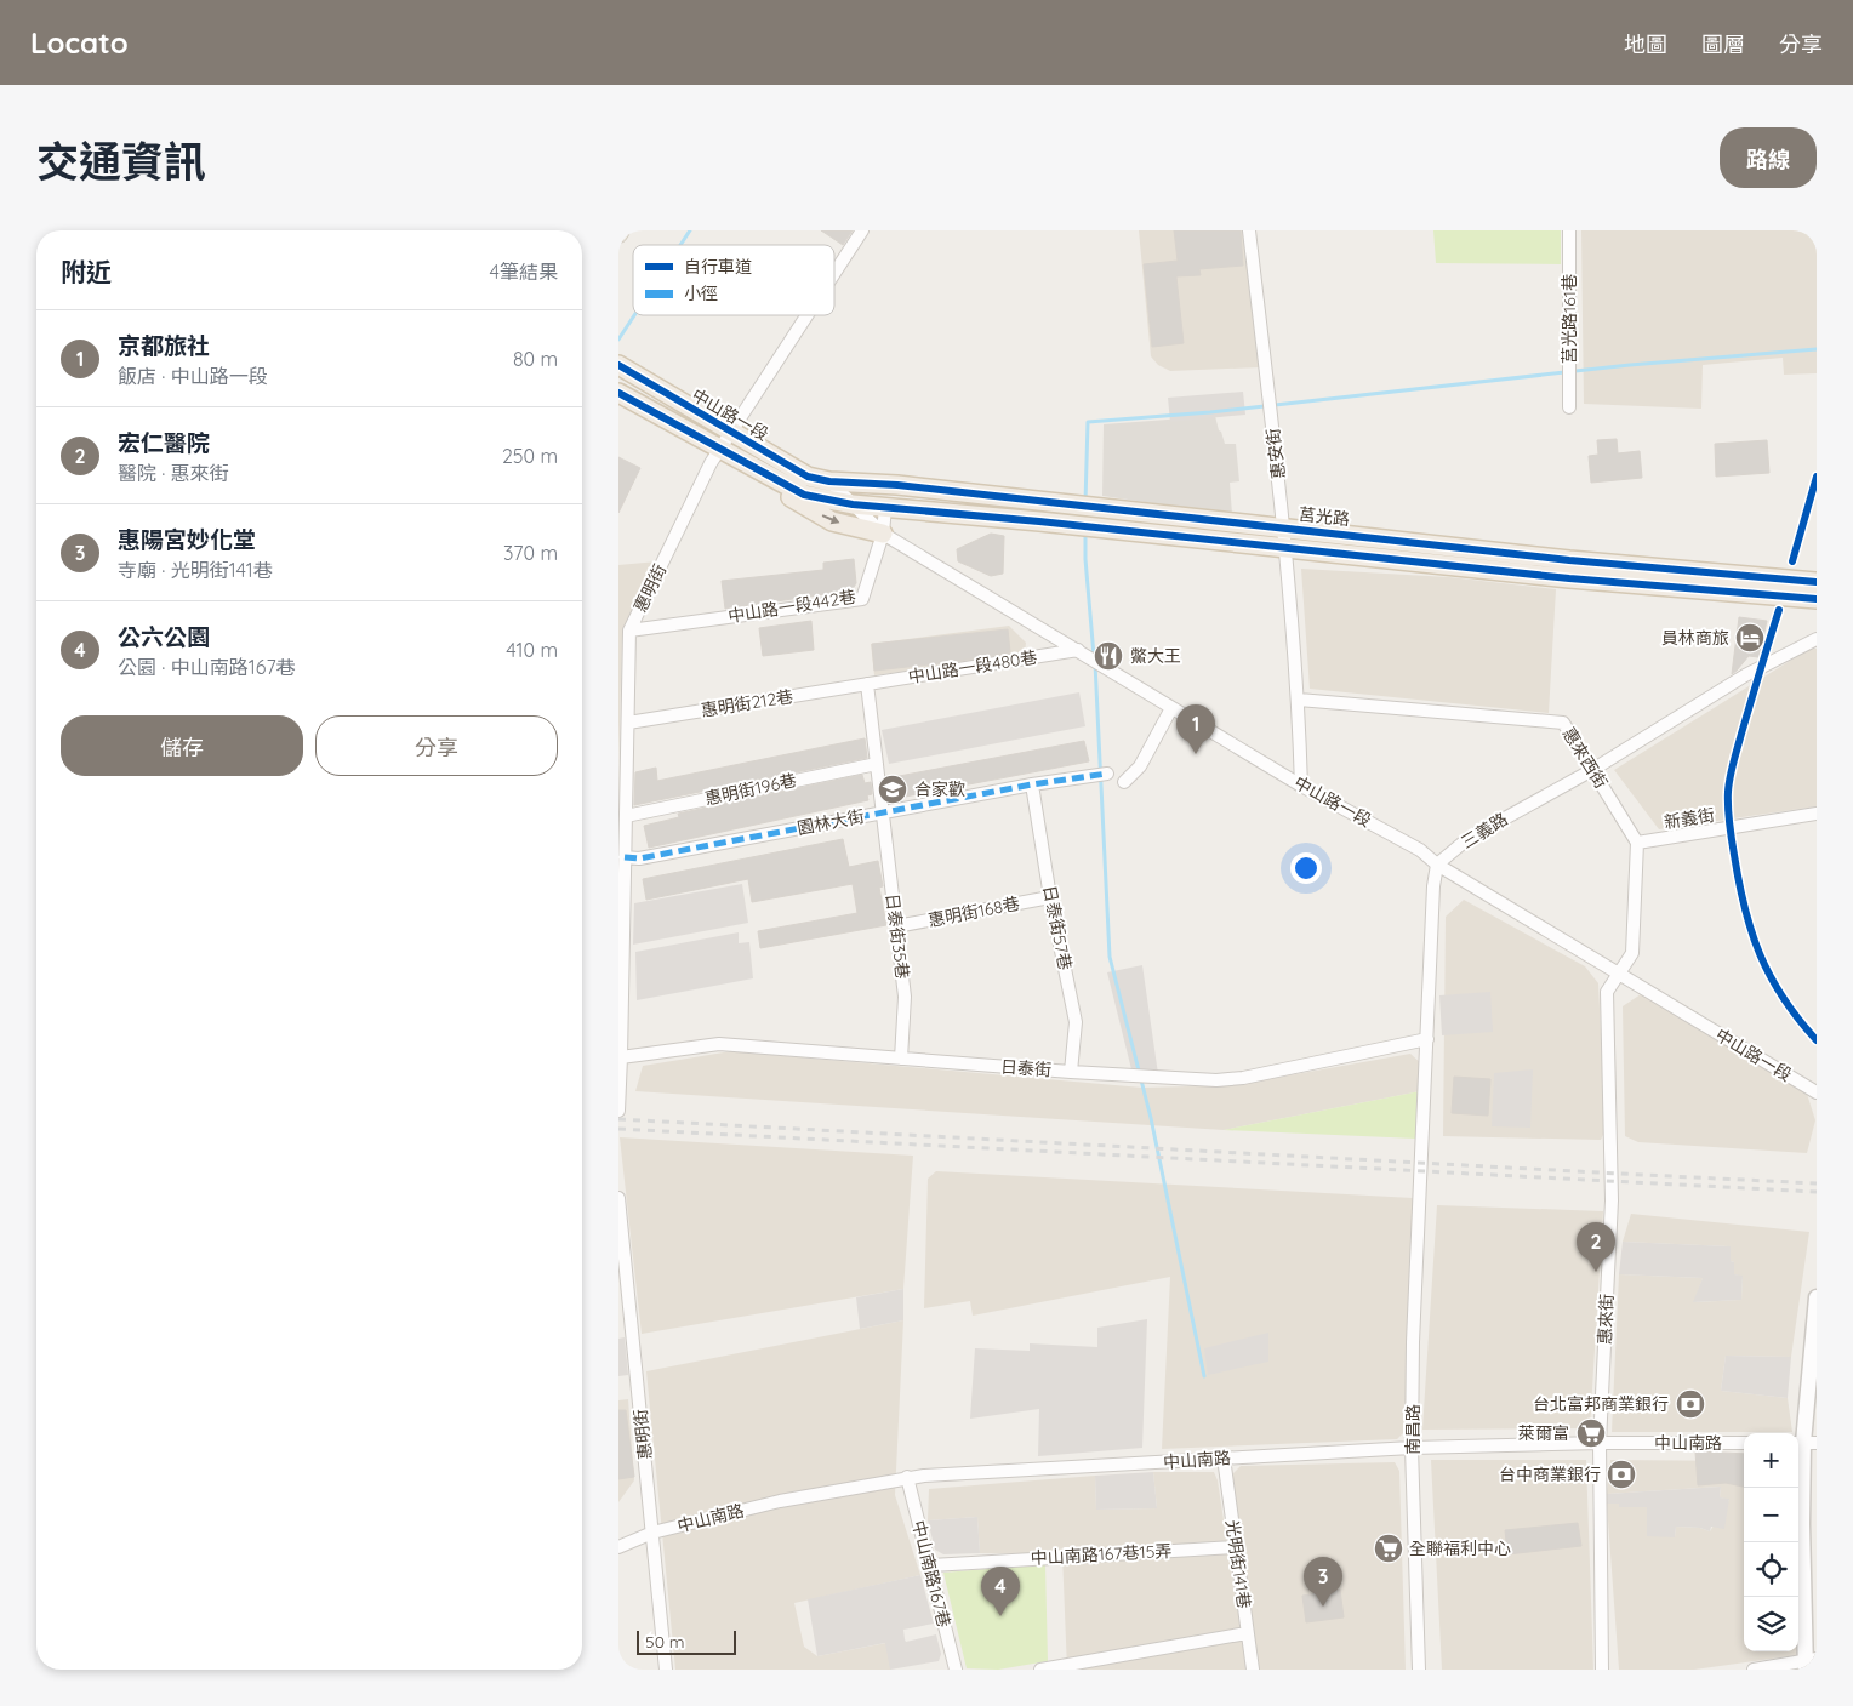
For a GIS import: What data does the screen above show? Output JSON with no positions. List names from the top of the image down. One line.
{"streets":{"main road":["中山路一段","莒光路"],"street":["莒光路161巷","惠安街","惠明街","中山路一段442巷","中山路一段480巷","惠明街212巷","惠來西街","惠明街196巷","新義街","園林大街","三義路","惠明街168巷","日泰街57巷","日泰街35巷","日泰街","惠來街","南昌路","中山南路","中山南路167巷15弄","光明街141巷","中山南路167巷"]},"crossings":[["中山路一段","惠安街"],["中山路一段","莒光路"],["中山路一段","惠明街"],["中山路一段","中山路一段442巷"],["中山路一段","中山路一段480巷"],["中山路一段","三義路"],["中山路一段","惠來街"],["惠安街","莒光路"],["惠安街","惠來西街"],["莒光路","中山路一段442巷"],["惠明街","中山路一段442巷"],["惠明街","惠明街212巷"],["惠明街","惠明街196巷"],["惠明街","園林大街"],["惠明街","日泰街"],["惠明街","中山南路"],["中山路一段480巷","惠明街212巷"],["中山路一段480巷","日泰街35巷"],["惠明街212巷","日泰街35巷"],["惠來西街","新義街"],["惠來西街","三義路"],["惠明街196巷","日泰街35巷"],["園林大街","日泰街57巷"],["園林大街","日泰街35巷"],["惠明街168巷","日泰街57巷"],["惠明街168巷","日泰街35巷"],["日泰街57巷","日泰街"],["日泰街35巷","日泰街"],["日泰街","南昌路"],["惠來街","中山南路"],["南昌路","中山南路"],["中山南路","光明街141巷"],["中山南路","中山南路167巷"],["中山南路167巷15弄","光明街141巷"],["中山南路167巷15弄","中山南路167巷"]],"places":{"hotel":["員林商旅"],"restaurant":["鱉大王"],"school or university":["合家歡"],"bank":["台北富邦商業銀行","台中商業銀行"],"supermarket":["萊爾富","全聯福利中心"]},"legend":["自行車道","小徑"],"scale_bar":"50 m","page":{"header":"Locato","nav":["地圖","圖層","分享"],"title":"交通資訊","buttons":["路線",["儲存","分享"]],"heading":["附近","4筆結果"],"list":[{"mark":"1","name":"京都旅社","note":"飯店 · 中山路一段","value":"80 m"},{"mark":"2","name":"宏仁醫院","note":"醫院 · 惠來街","value":"250 m"},{"mark":"3","name":"惠陽宮妙化堂","note":"寺廟 · 光明街141巷","value":"370 m"},{"mark":"4","name":"公六公園","note":"公園 · 中山南路167巷","value":"410 m"}],"pins":["1","2","3","4"],"map_buttons":["+","−"],"scale":"50 m"}}
